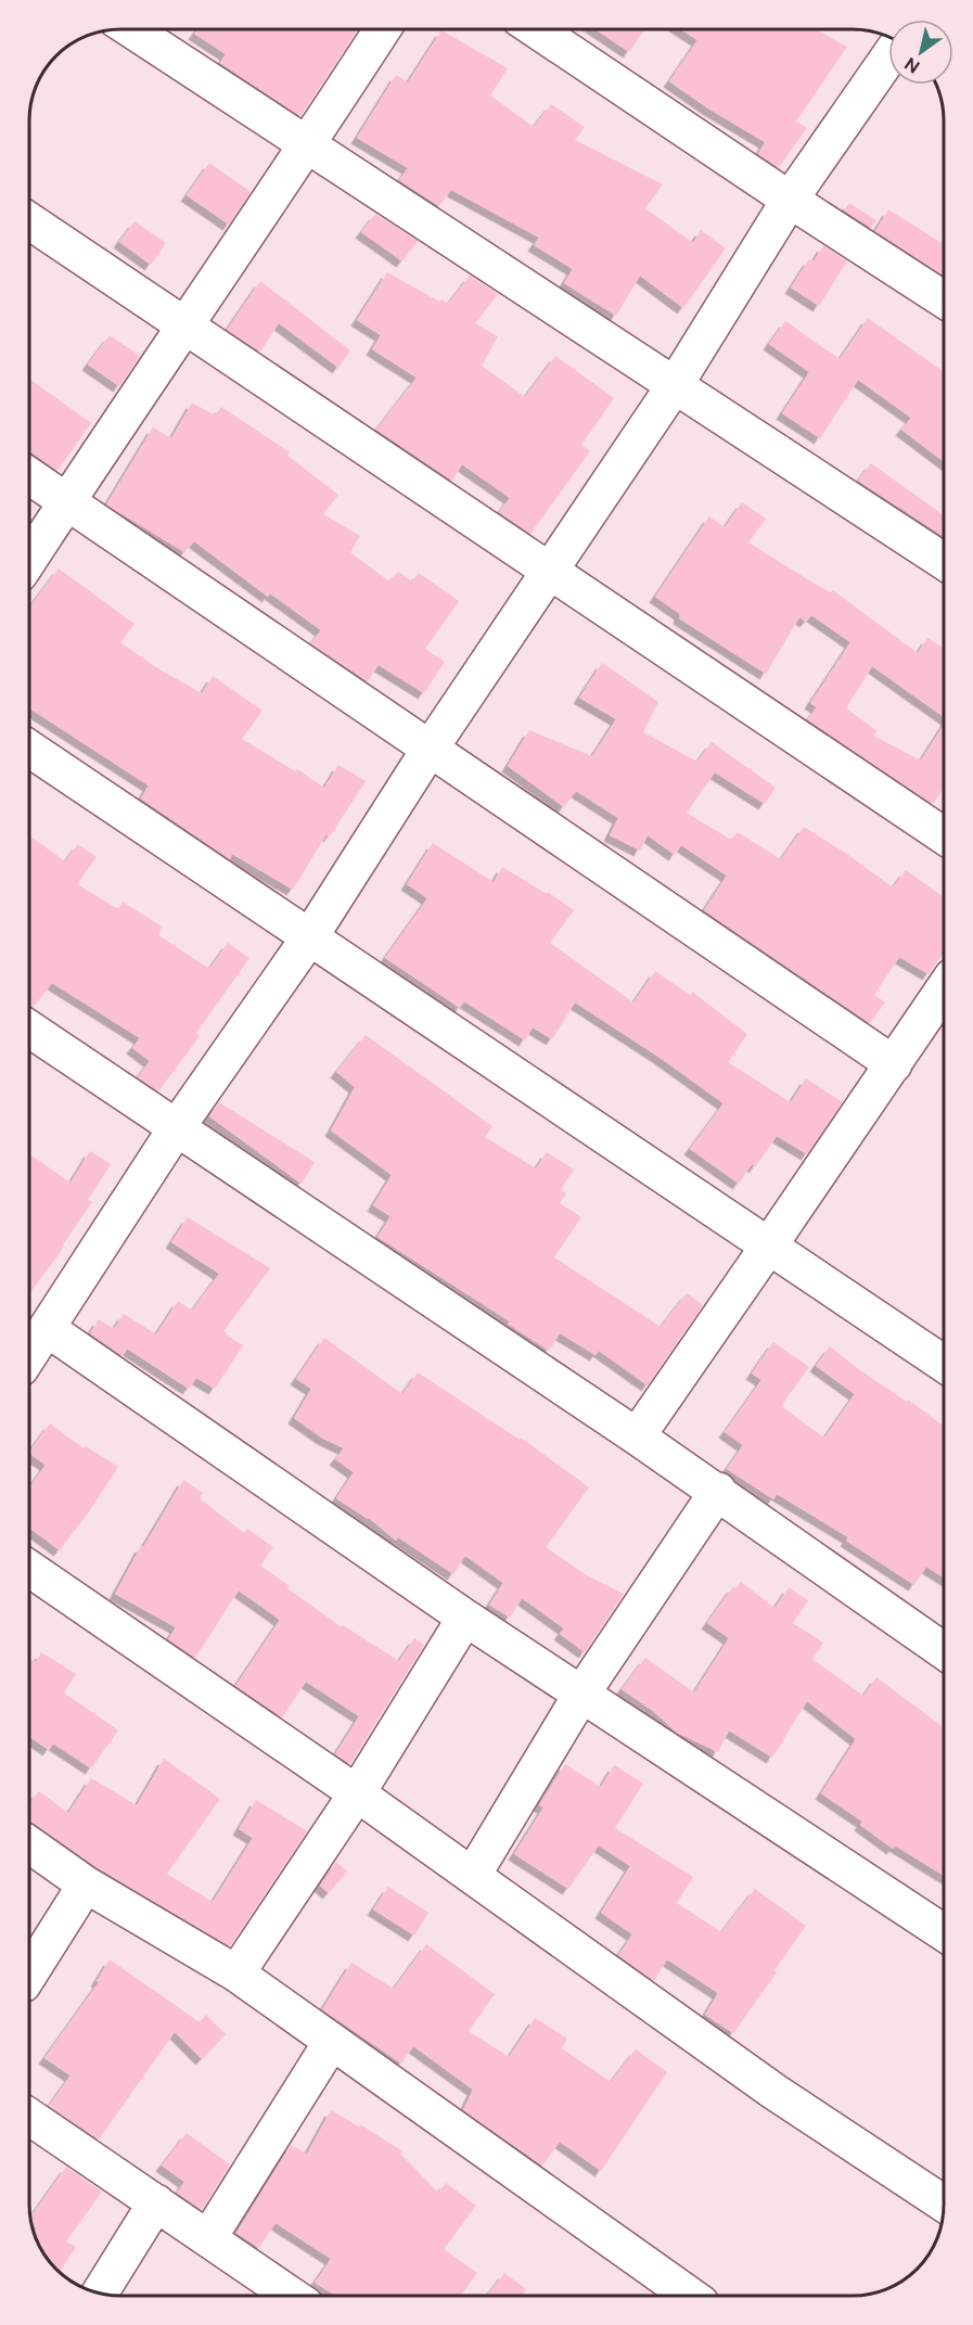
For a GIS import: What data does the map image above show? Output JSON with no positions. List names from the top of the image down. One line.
{"north":"bottom left"}
